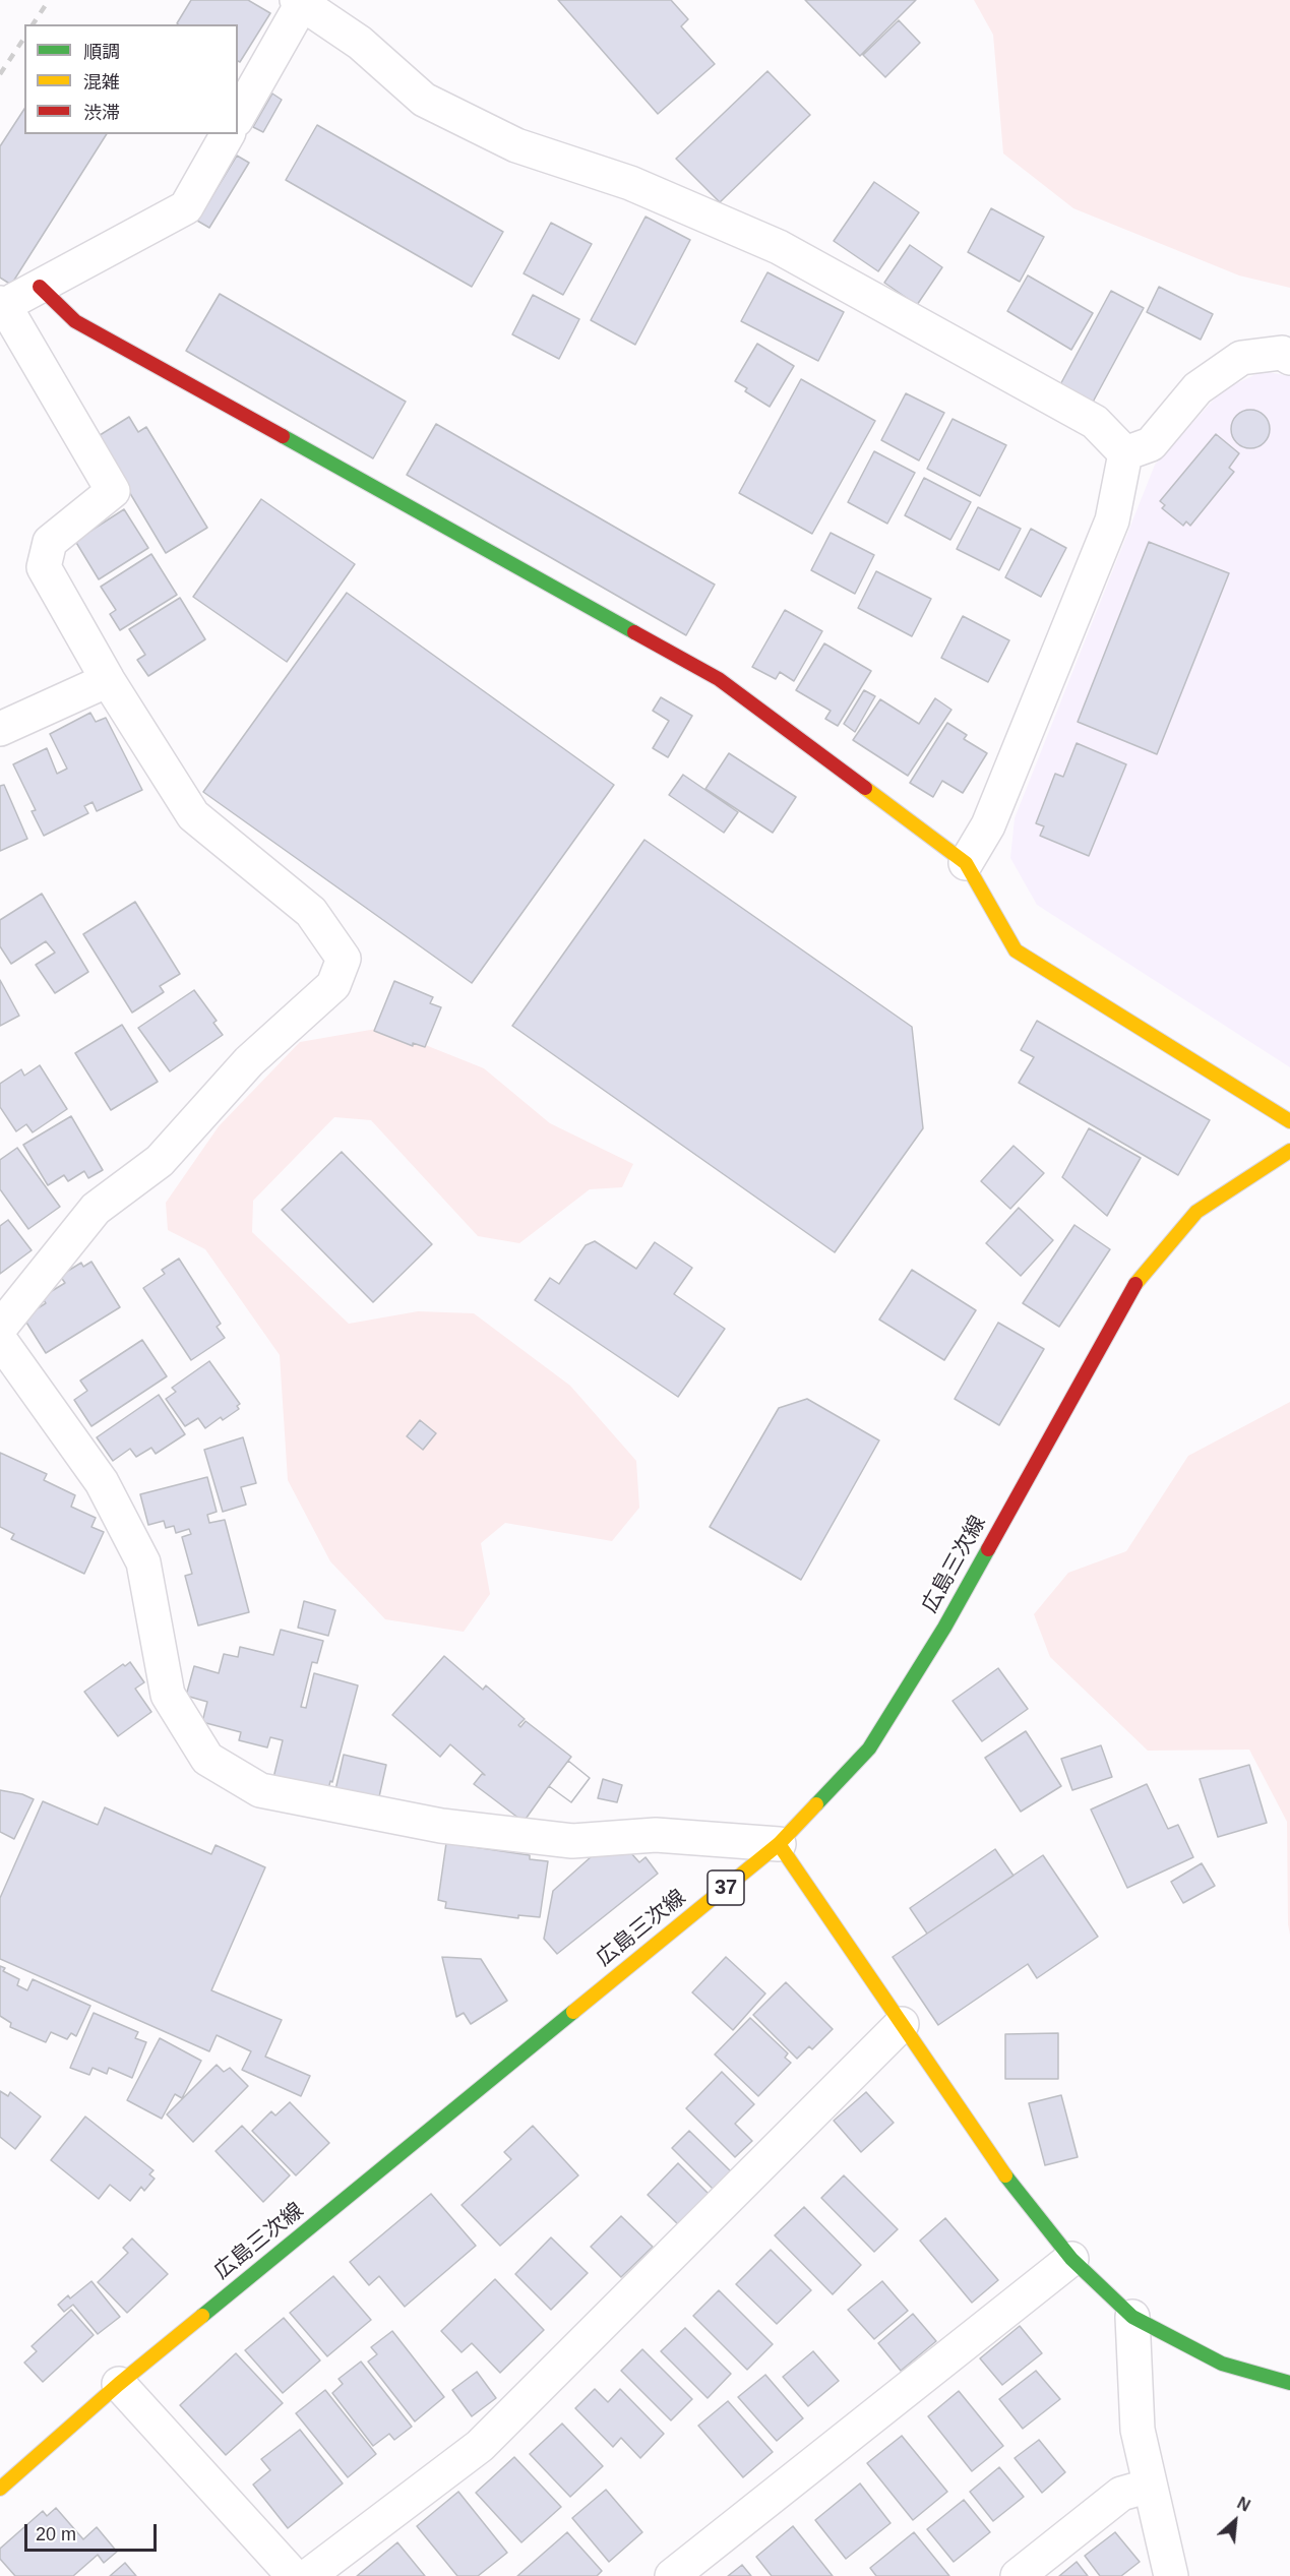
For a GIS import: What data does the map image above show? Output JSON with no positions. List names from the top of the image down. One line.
{"streets":{"street":["広島三次線","37"]},"legend":["順調","混雑","渋滞"],"scale_bar":"20 m","north":"top right"}
